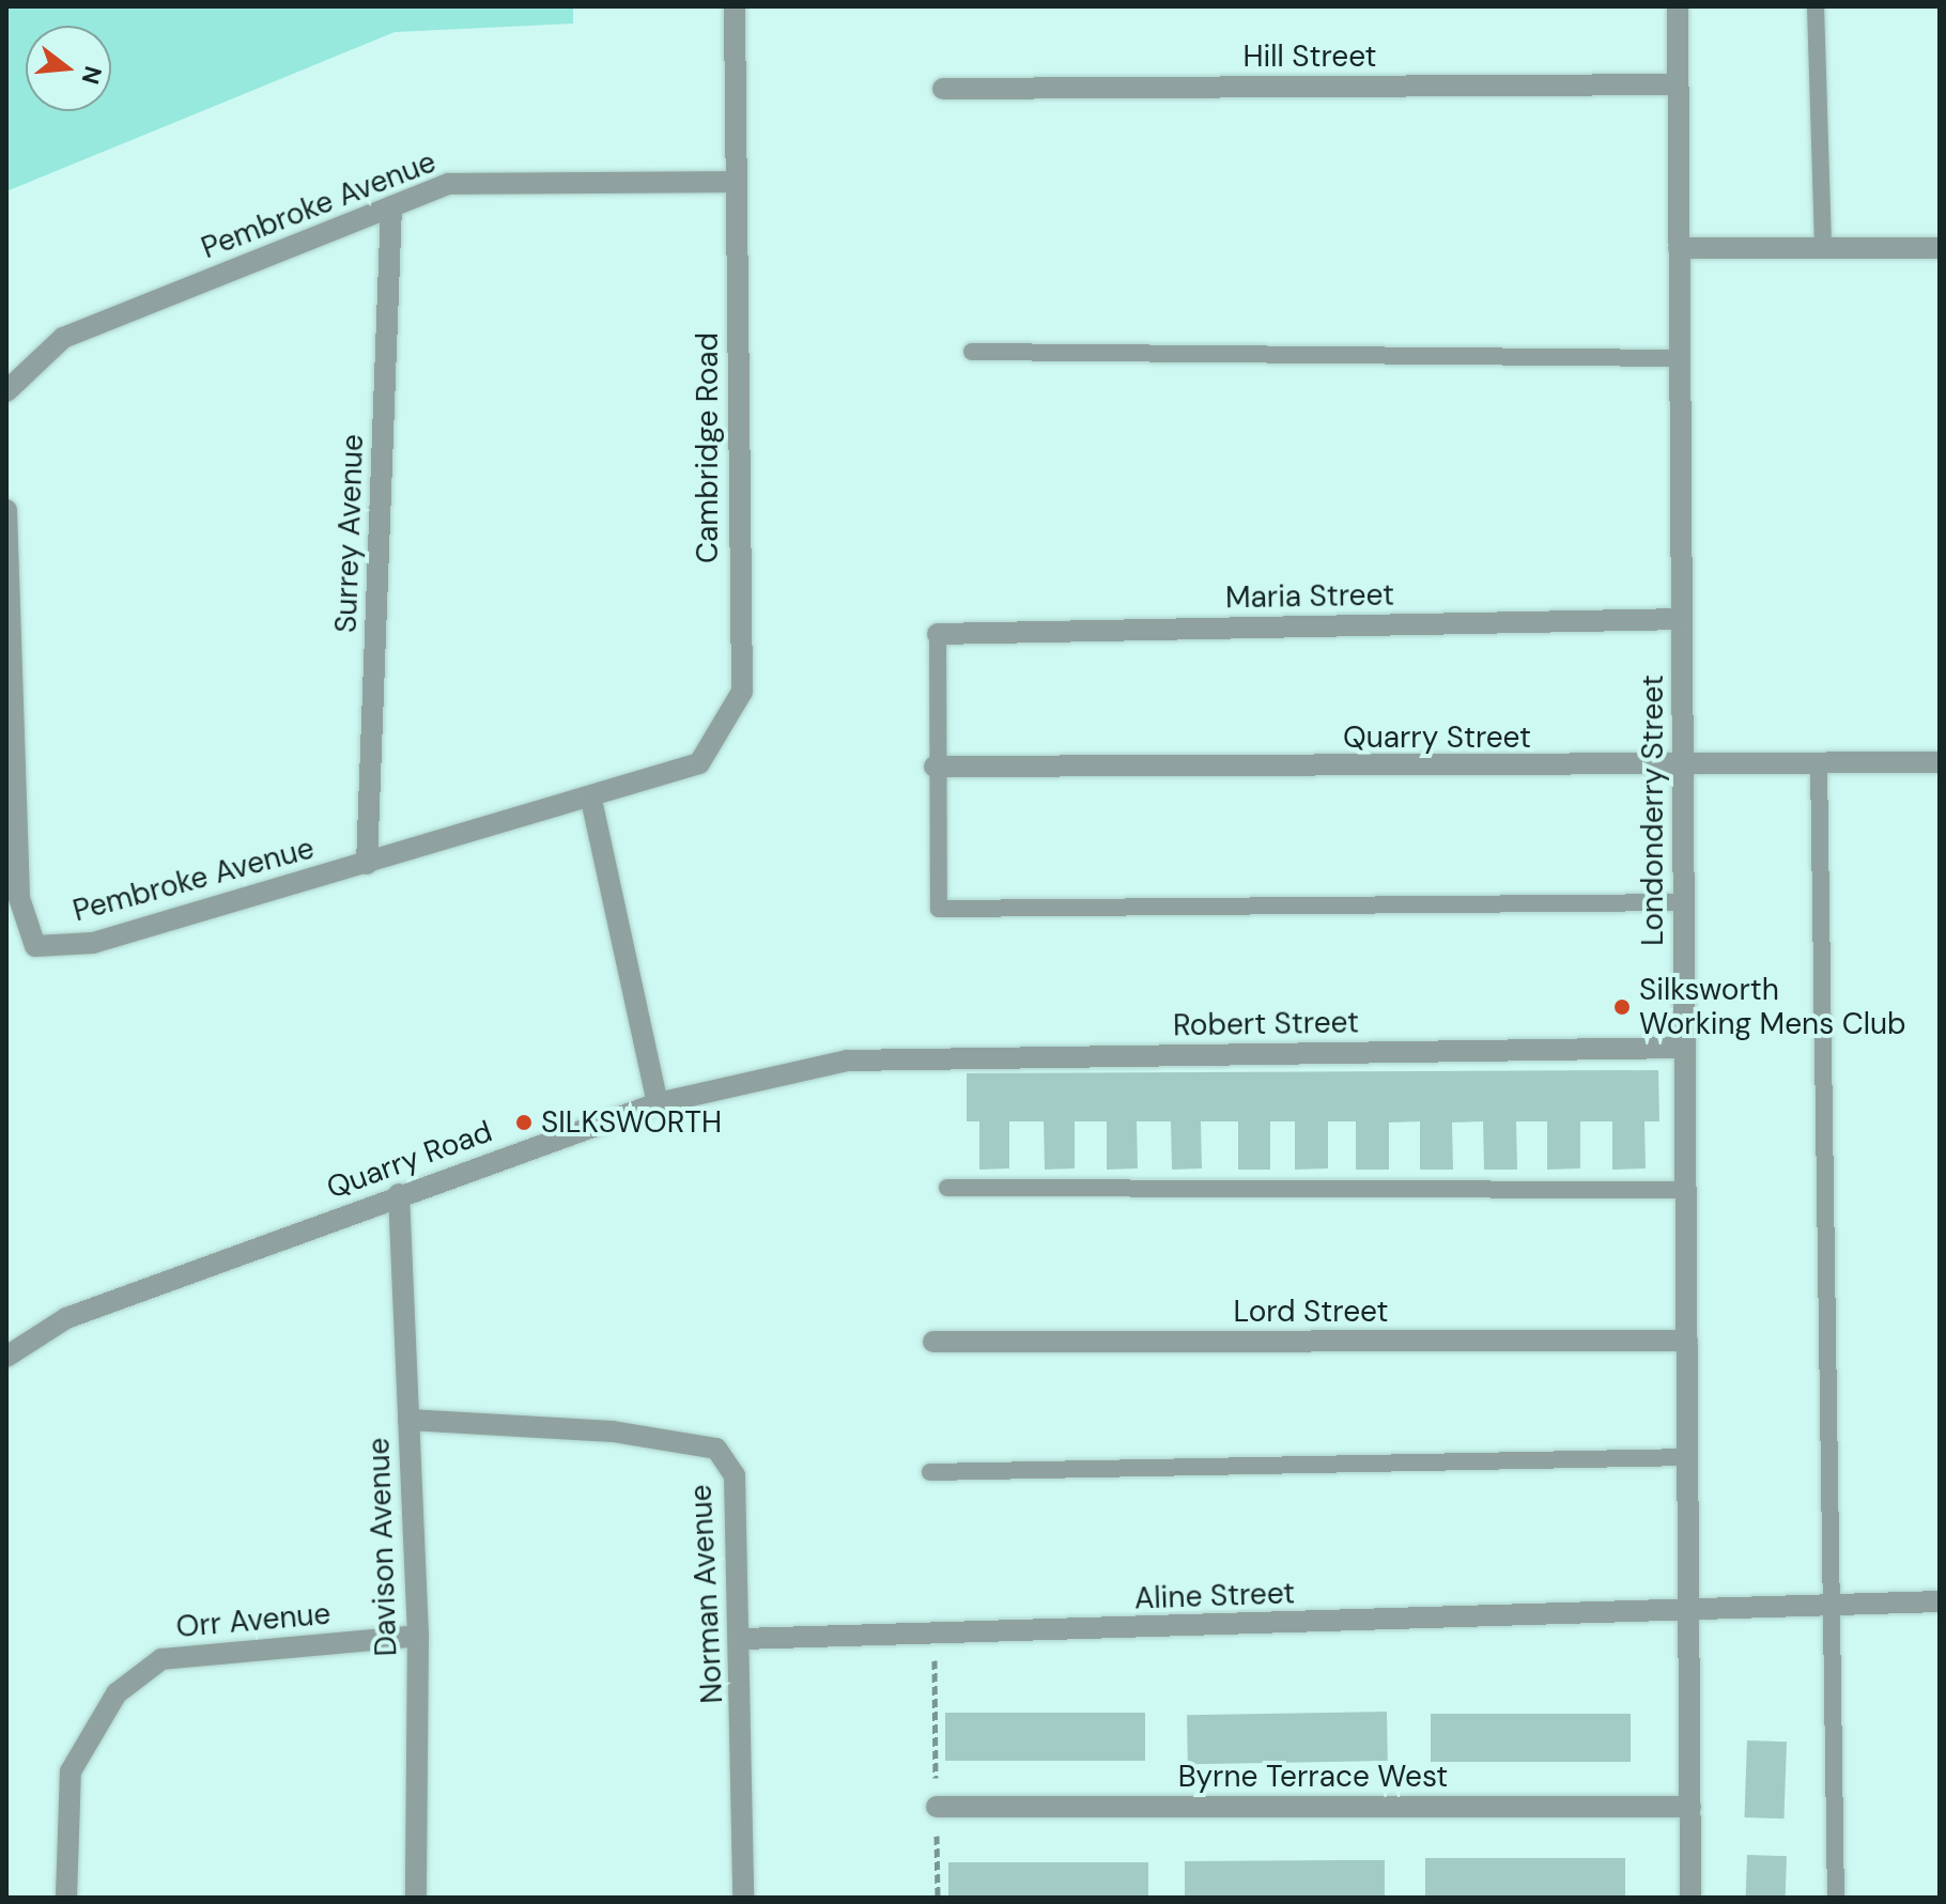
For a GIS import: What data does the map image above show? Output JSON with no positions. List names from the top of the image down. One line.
{"streets":{"street":["Hill Street","Pembroke Avenue","Cambridge Road","Surrey Avenue","Maria Street","Quarry Street","Londonderry Street","Robert Street","Quarry Road","Lord Street","Davison Avenue","Norman Avenue","Aline Street","Orr Avenue","Byrne Terrace West"]},"crossings":[["Hill Street","Londonderry Street"],["Pembroke Avenue","Cambridge Road"],["Pembroke Avenue","Surrey Avenue"],["Maria Street","Londonderry Street"],["Quarry Street","Londonderry Street"],["Londonderry Street","Robert Street"],["Londonderry Street","Lord Street"],["Londonderry Street","Aline Street"],["Londonderry Street","Byrne Terrace West"],["Robert Street","Quarry Road"],["Quarry Road","Davison Avenue"],["Davison Avenue","Norman Avenue"],["Davison Avenue","Orr Avenue"],["Norman Avenue","Aline Street"]],"places":["Silksworth Working Mens Club","SILKSWORTH"],"north":"right"}
